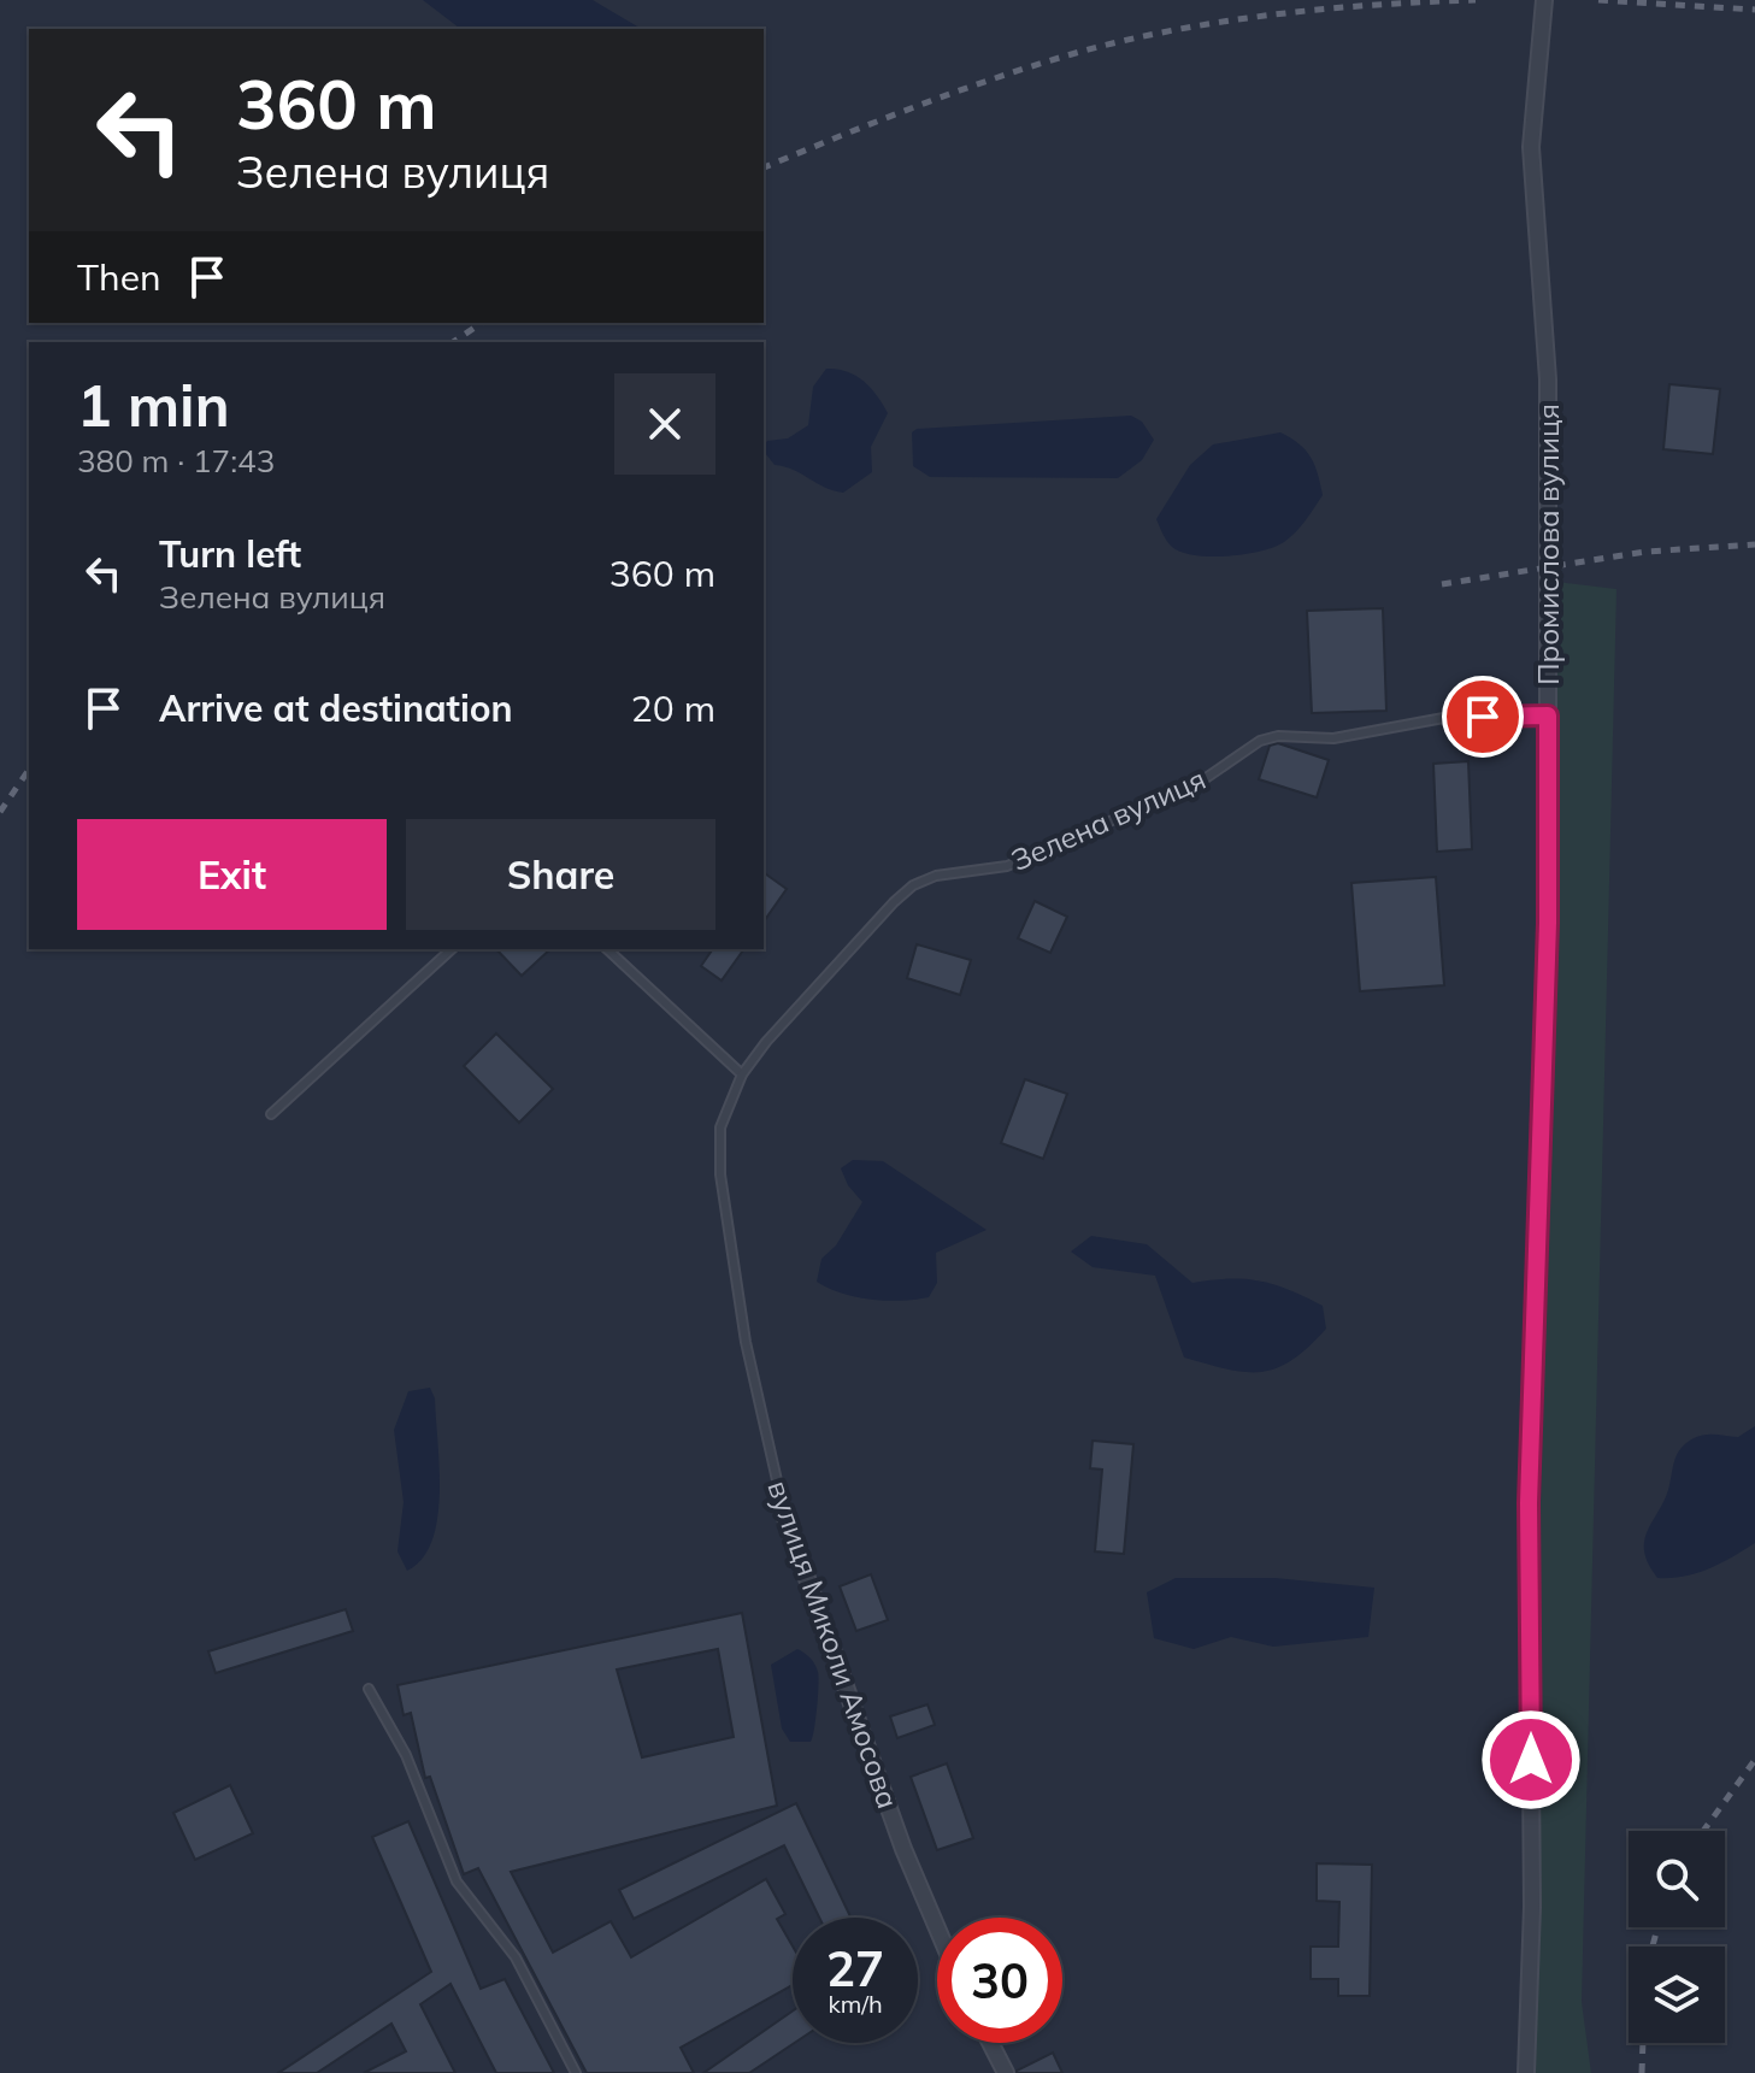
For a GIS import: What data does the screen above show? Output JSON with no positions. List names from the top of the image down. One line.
{"streets":{"street":["Промислова вулиця","вулиця Миколи Амосова"],"lane":["Зелена вулиця"]},"crossings":[["Промислова вулиця","Зелена вулиця"],["Зелена вулиця","вулиця Миколи Амосова"]],"page":{"turn":["360 m","Зелена вулиця"],"then":"Then","heading":["1 min","380 m · 17:43"],"list":[{"name":"Turn left","note":"Зелена вулиця","value":"360 m"},{"name":"Arrive at destination","value":"20 m"}],"buttons":["Exit","Share"],"speed":"27 km/h","limit":"30"}}
